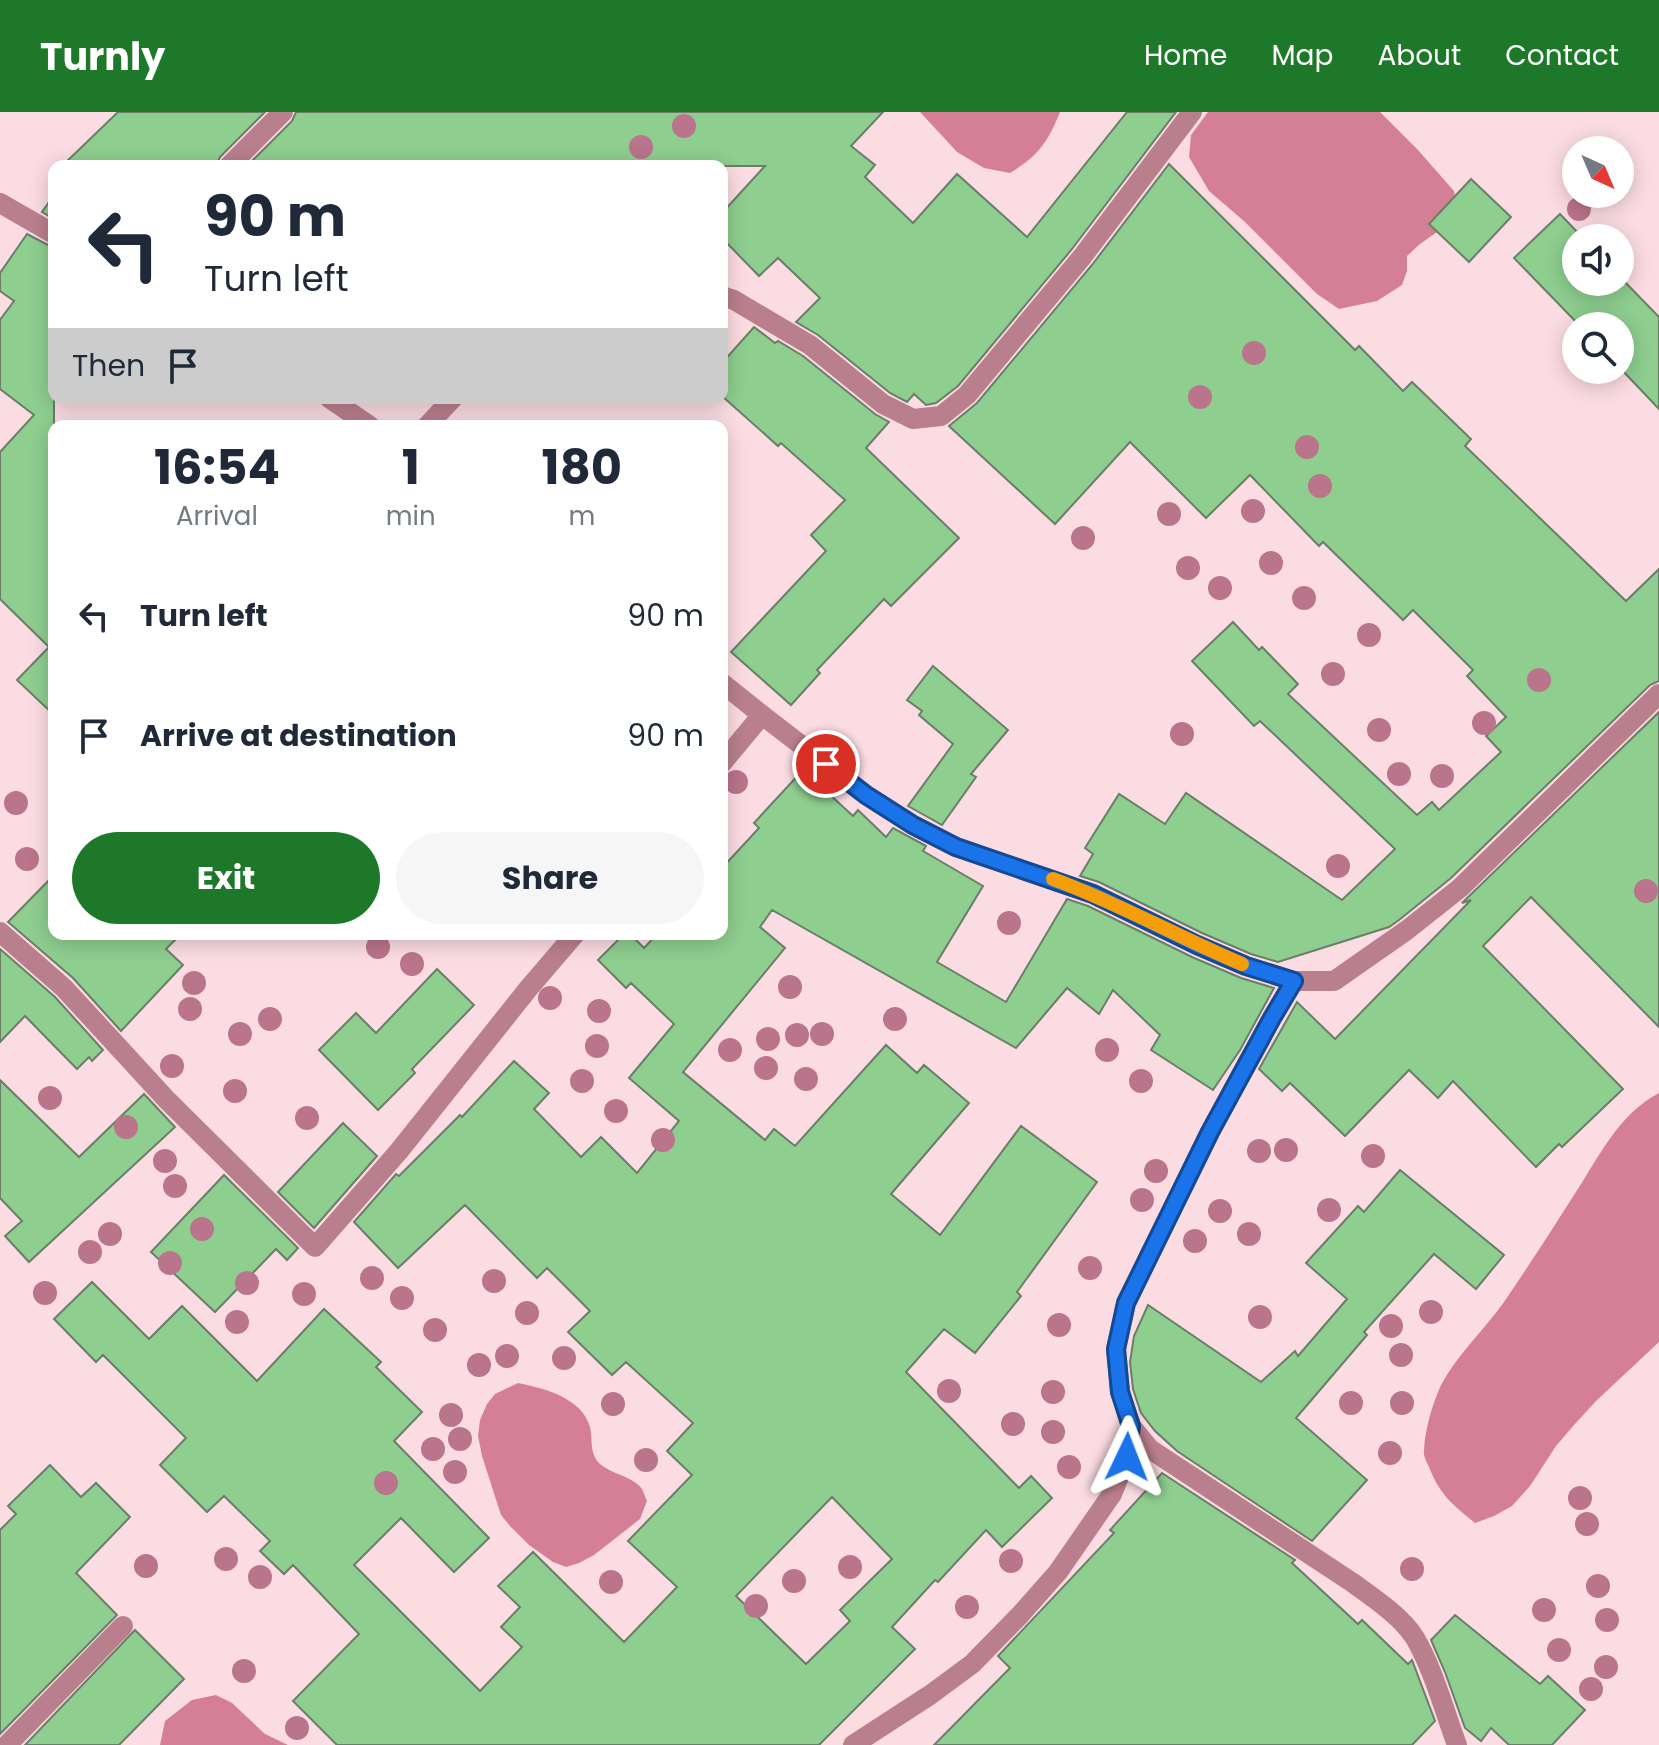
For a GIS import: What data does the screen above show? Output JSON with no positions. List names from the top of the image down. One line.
{"north":"bottom right","page":{"header":"Turnly","nav":["Home","Map","About","Contact"],"turn":["90 m","Turn left"],"then":"Then","eta":["16:54","Arrival","1","min","180","m"],"list":[{"name":"Turn left","value":"90 m"},{"name":"Arrive at destination","value":"90 m"}],"buttons":["Exit","Share"]}}
